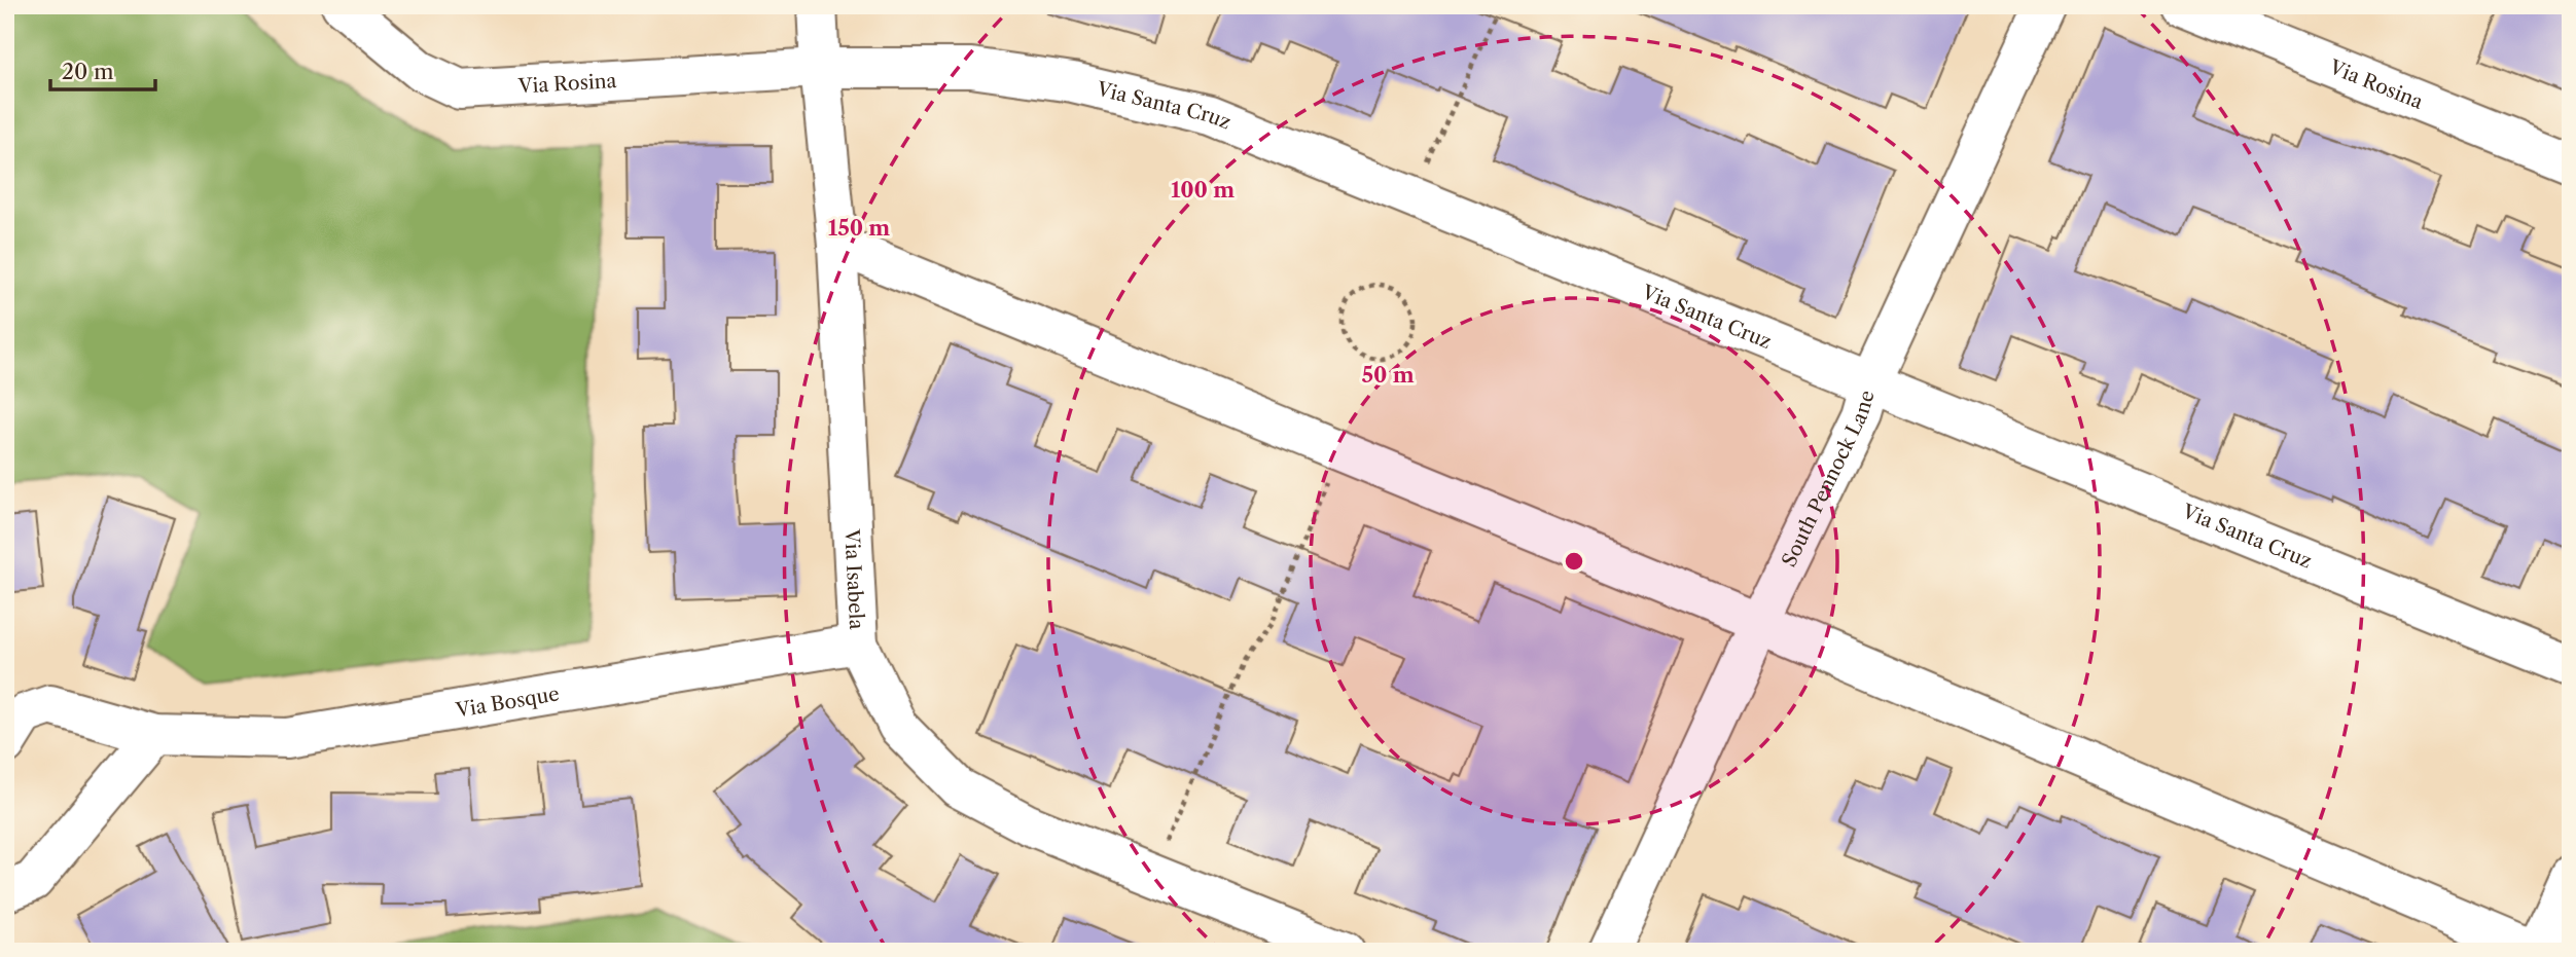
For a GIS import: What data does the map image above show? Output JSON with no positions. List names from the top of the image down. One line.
{"streets":{"street":["Via Rosina","Via Santa Cruz","South Pennock Lane","Via Isabela","Via Bosque"]},"crossings":[["Via Rosina","Via Santa Cruz"],["Via Rosina","Via Isabela"],["Via Santa Cruz","South Pennock Lane"],["Via Santa Cruz","Via Isabela"],["Via Isabela","Via Bosque"]],"scale_bar":"20 m","rings":["100 m","150 m","50 m"]}
